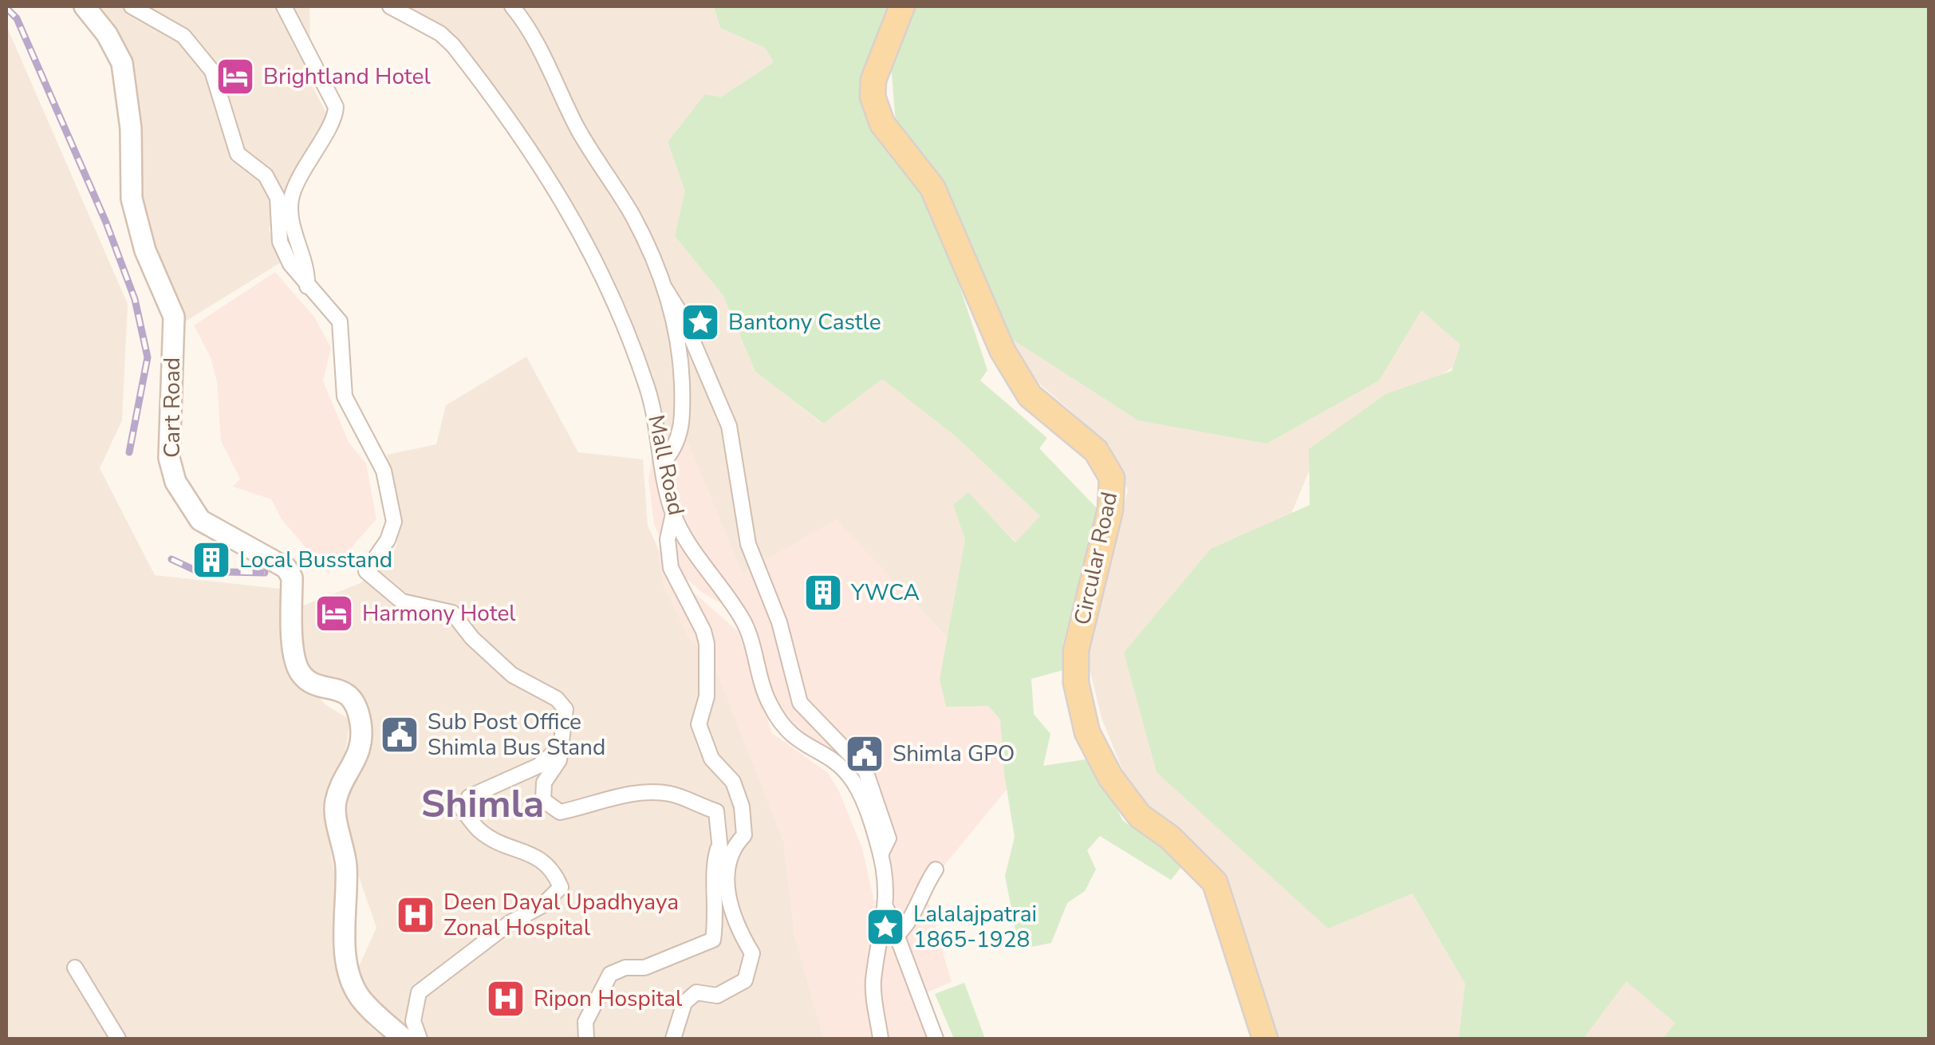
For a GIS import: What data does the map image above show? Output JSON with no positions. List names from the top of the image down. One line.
{"streets":{"main road":["Cart Road","Circular Road"],"street":["Mall Road"]},"districts":["Shimla"],"places":{"hotel":["Brightland Hotel","Harmony Hotel"],"place":["Bantony Castle","Lalalajpatrai 1865-1928"],"building":["Local Busstand","YWCA"],"public building":["Sub Post Office Shimla Bus Stand","Shimla GPO"],"hospital":["Deen Dayal Upadhyaya Zonal Hospital","Ripon Hospital"]}}
